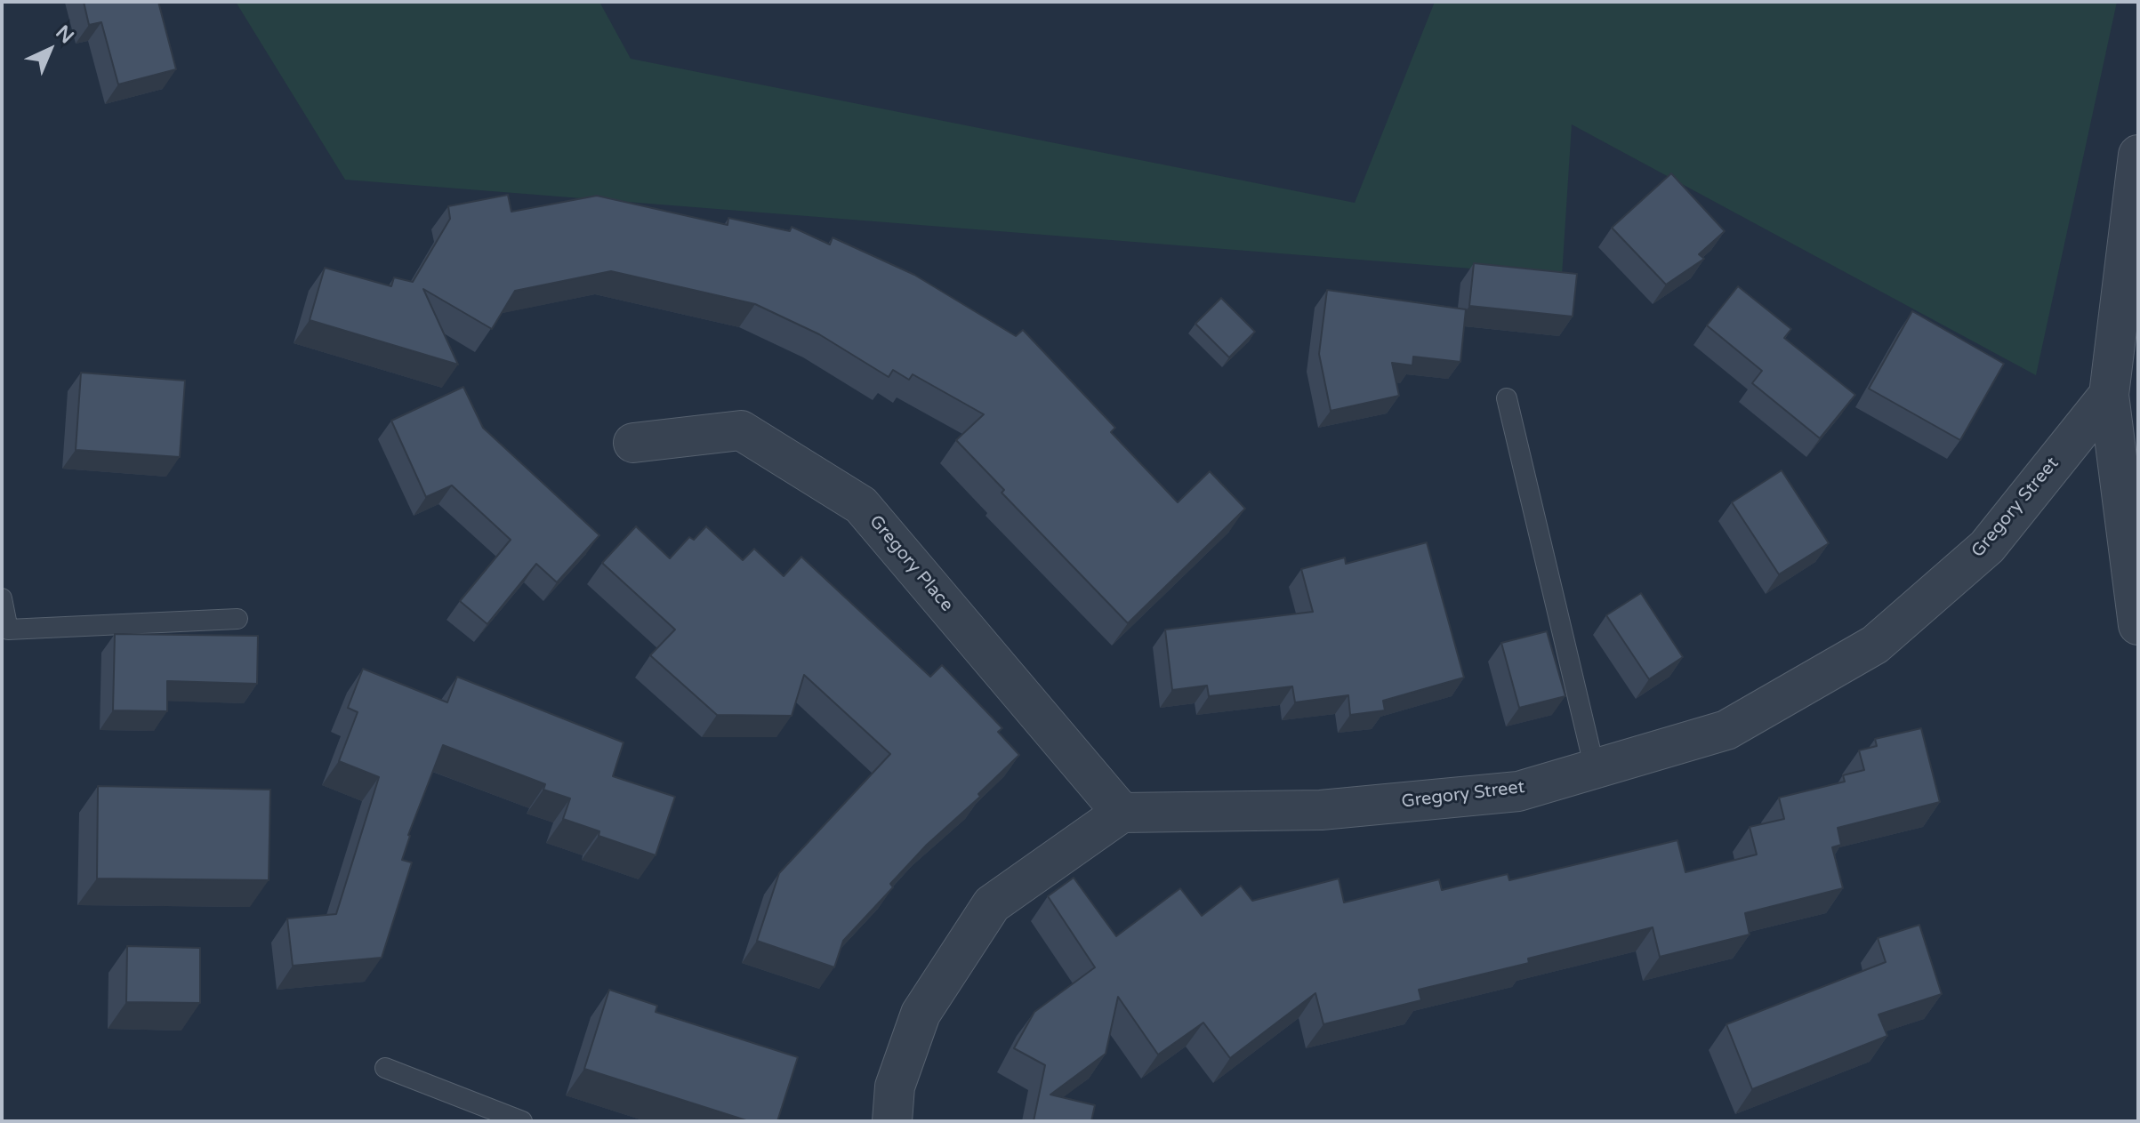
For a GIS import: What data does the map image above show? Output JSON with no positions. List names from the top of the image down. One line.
{"streets":{"street":["Gregory Street","Gregory Place"]},"crossings":[["Gregory Street","Gregory Place"]],"north":"top right"}
